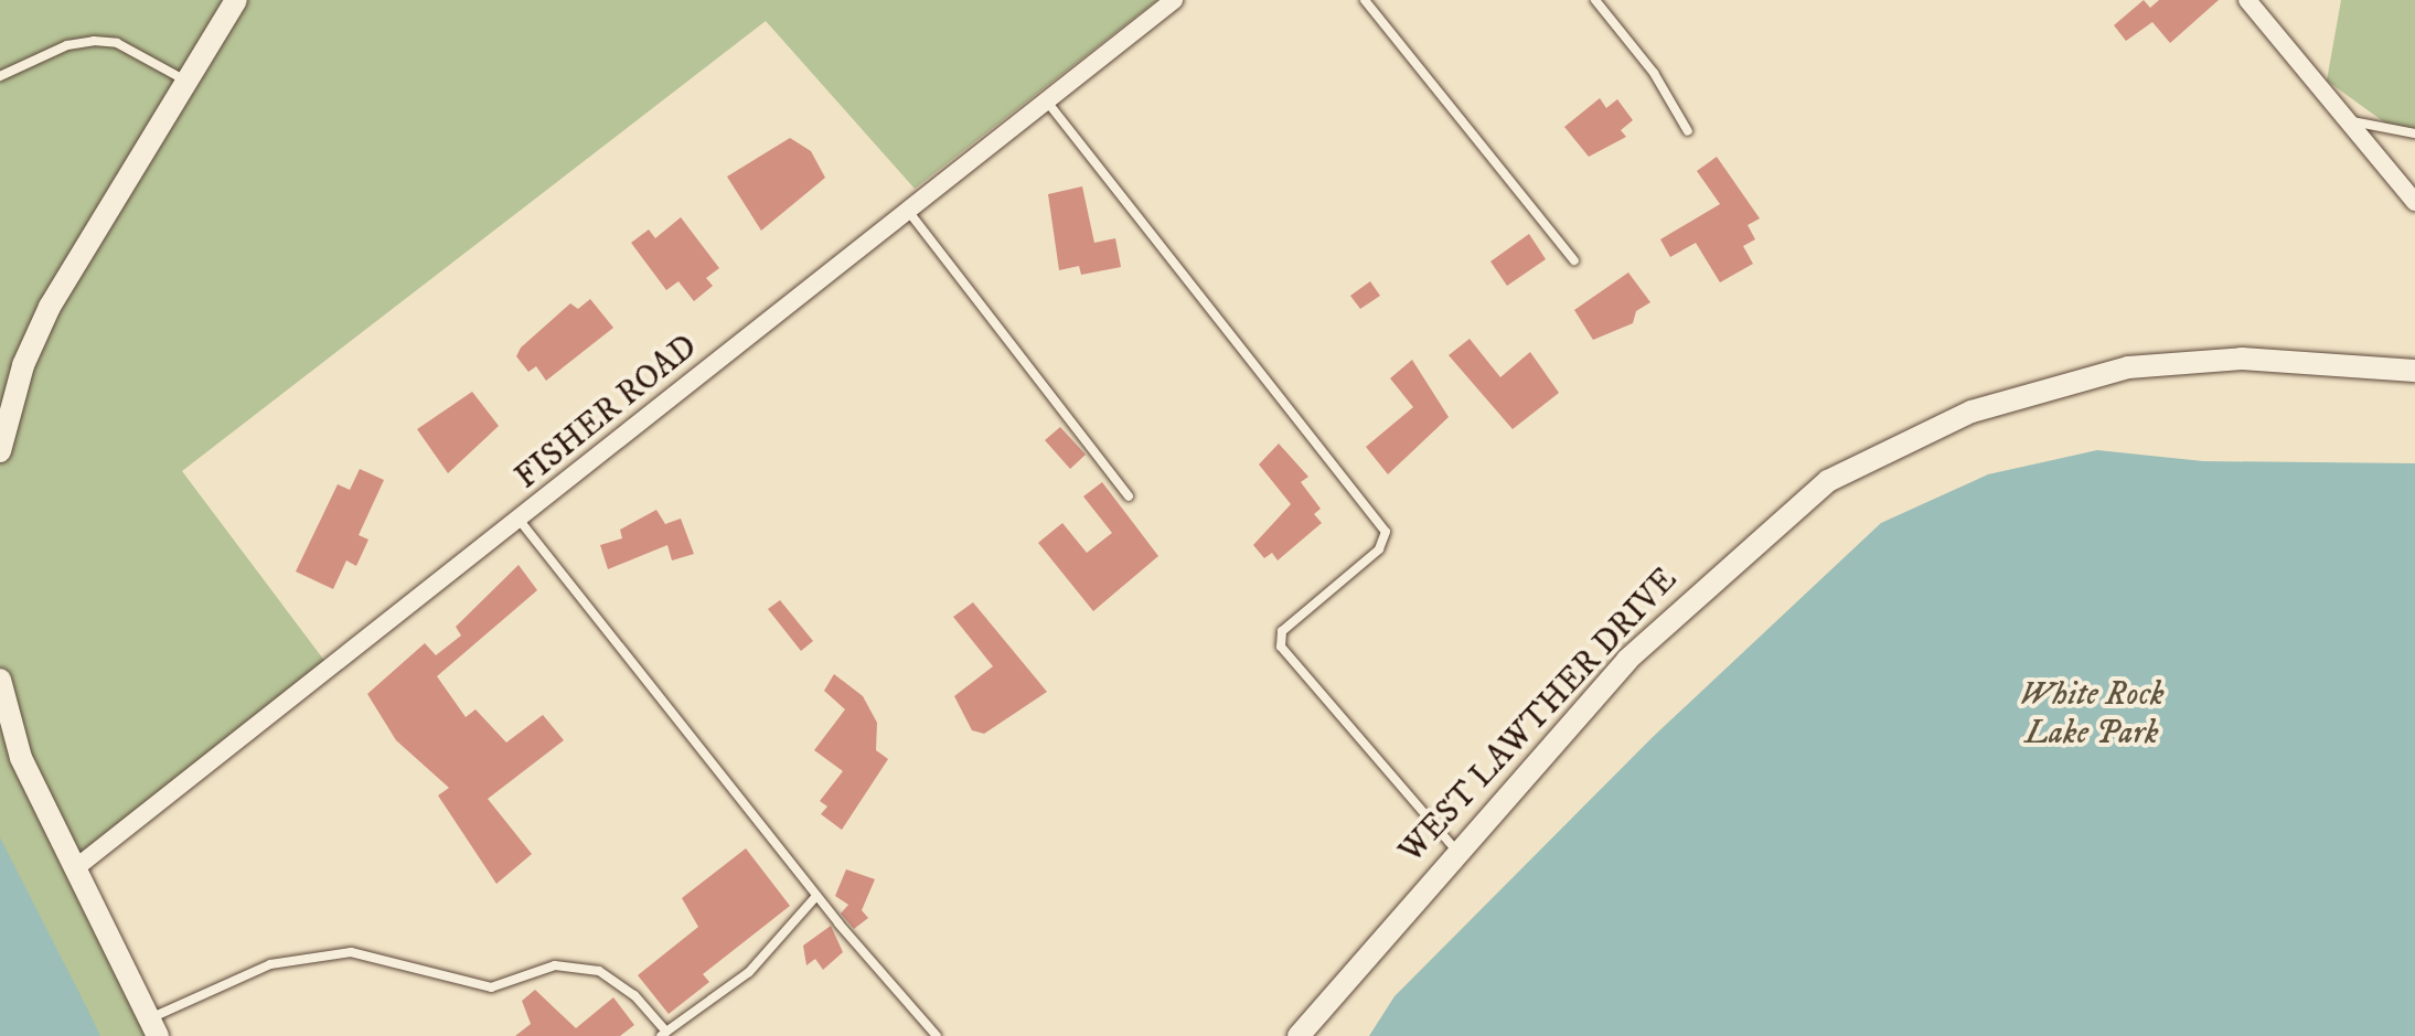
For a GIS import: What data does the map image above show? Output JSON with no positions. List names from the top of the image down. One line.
{"streets":{"street":["FISHER ROAD","WEST LAWTHER DRIVE"]},"parks":["White Rock Lake Park"]}
